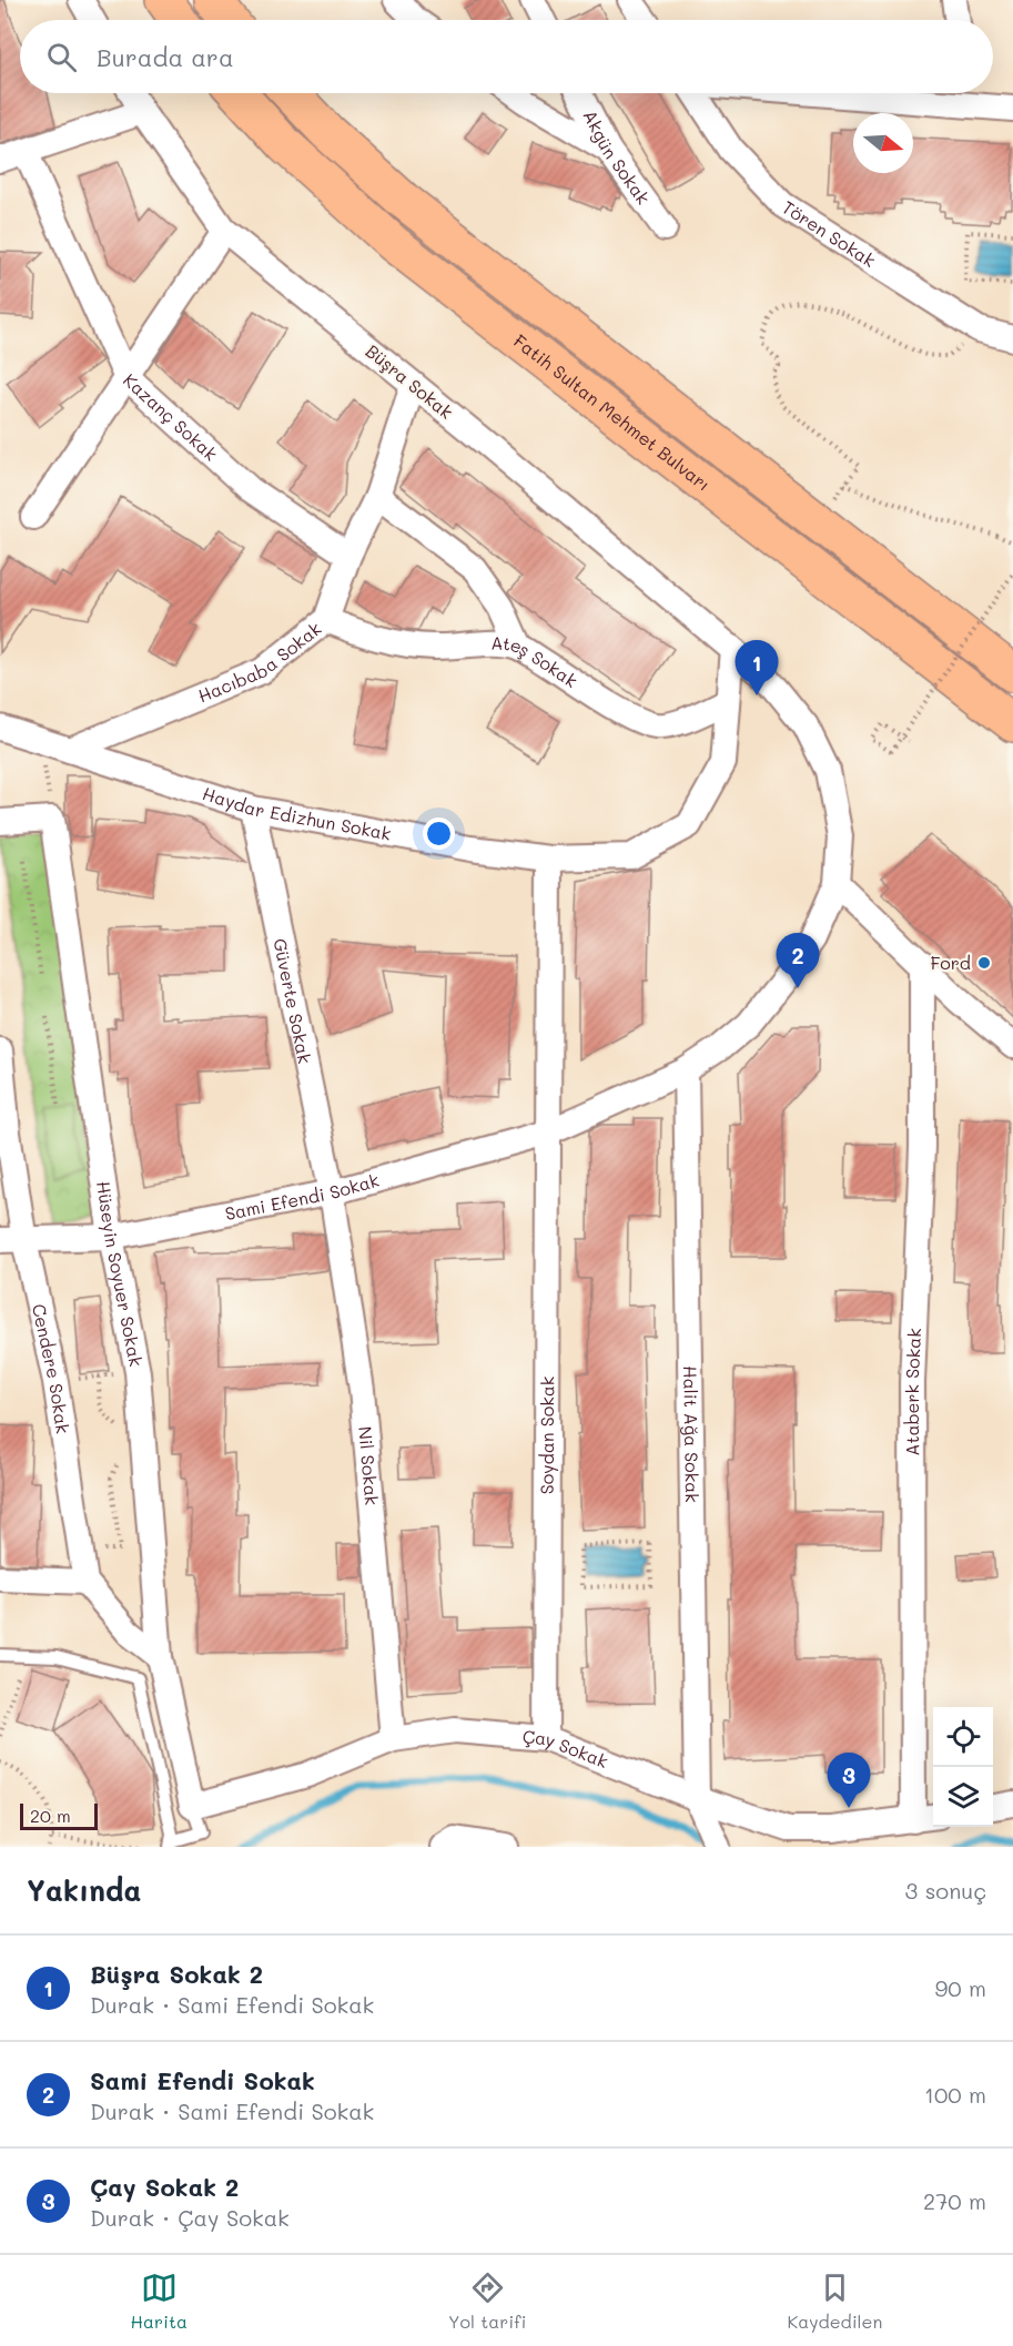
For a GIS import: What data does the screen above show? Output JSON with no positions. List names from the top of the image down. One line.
{"streets":{"main road":["Fatih Sultan Mehmet Bulvarı"],"street":["Akgün Sokak","Tören Sokak","Büşra Sokak","Kazanç Sokak","Hacıbaba Sokak","Ateş Sokak","Haydar Edizhun Sokak","Güverte Sokak","Sami Efendi Sokak","Hüseyin Soyuer Sokak","Cendere Sokak","Ataberk Sokak","Halit Ağa Sokak","Soydan Sokak","Nil Sokak","Çay Sokak"]},"crossings":[["Büşra Sokak","Hacıbaba Sokak"],["Büşra Sokak","Haydar Edizhun Sokak"],["Büşra Sokak","Sami Efendi Sokak"],["Kazanç Sokak","Hacıbaba Sokak"],["Hacıbaba Sokak","Ateş Sokak"],["Hacıbaba Sokak","Haydar Edizhun Sokak"],["Ateş Sokak","Haydar Edizhun Sokak"],["Haydar Edizhun Sokak","Güverte Sokak"],["Haydar Edizhun Sokak","Sami Efendi Sokak"],["Haydar Edizhun Sokak","Soydan Sokak"],["Güverte Sokak","Sami Efendi Sokak"],["Güverte Sokak","Nil Sokak"],["Sami Efendi Sokak","Hüseyin Soyuer Sokak"],["Sami Efendi Sokak","Cendere Sokak"],["Sami Efendi Sokak","Halit Ağa Sokak"],["Sami Efendi Sokak","Soydan Sokak"],["Sami Efendi Sokak","Nil Sokak"],["Hüseyin Soyuer Sokak","Cendere Sokak"],["Hüseyin Soyuer Sokak","Çay Sokak"],["Ataberk Sokak","Çay Sokak"],["Halit Ağa Sokak","Çay Sokak"],["Soydan Sokak","Çay Sokak"],["Nil Sokak","Çay Sokak"]],"places":["Ford"],"scale_bar":"20 m","north":"right","page":{"search":"Burada ara","pins":["1","2","3"],"scale":"20 m","heading":["Yakında","3 sonuç"],"list":[{"mark":"1","name":"Büşra Sokak 2","note":"Durak · Sami Efendi Sokak","value":"90 m"},{"mark":"2","name":"Sami Efendi Sokak","note":"Durak · Sami Efendi Sokak","value":"100 m"},{"mark":"3","name":"Çay Sokak 2","note":"Durak · Çay Sokak","value":"270 m"}],"nav":["Harita","Yol tarifi","Kaydedilen"]}}
